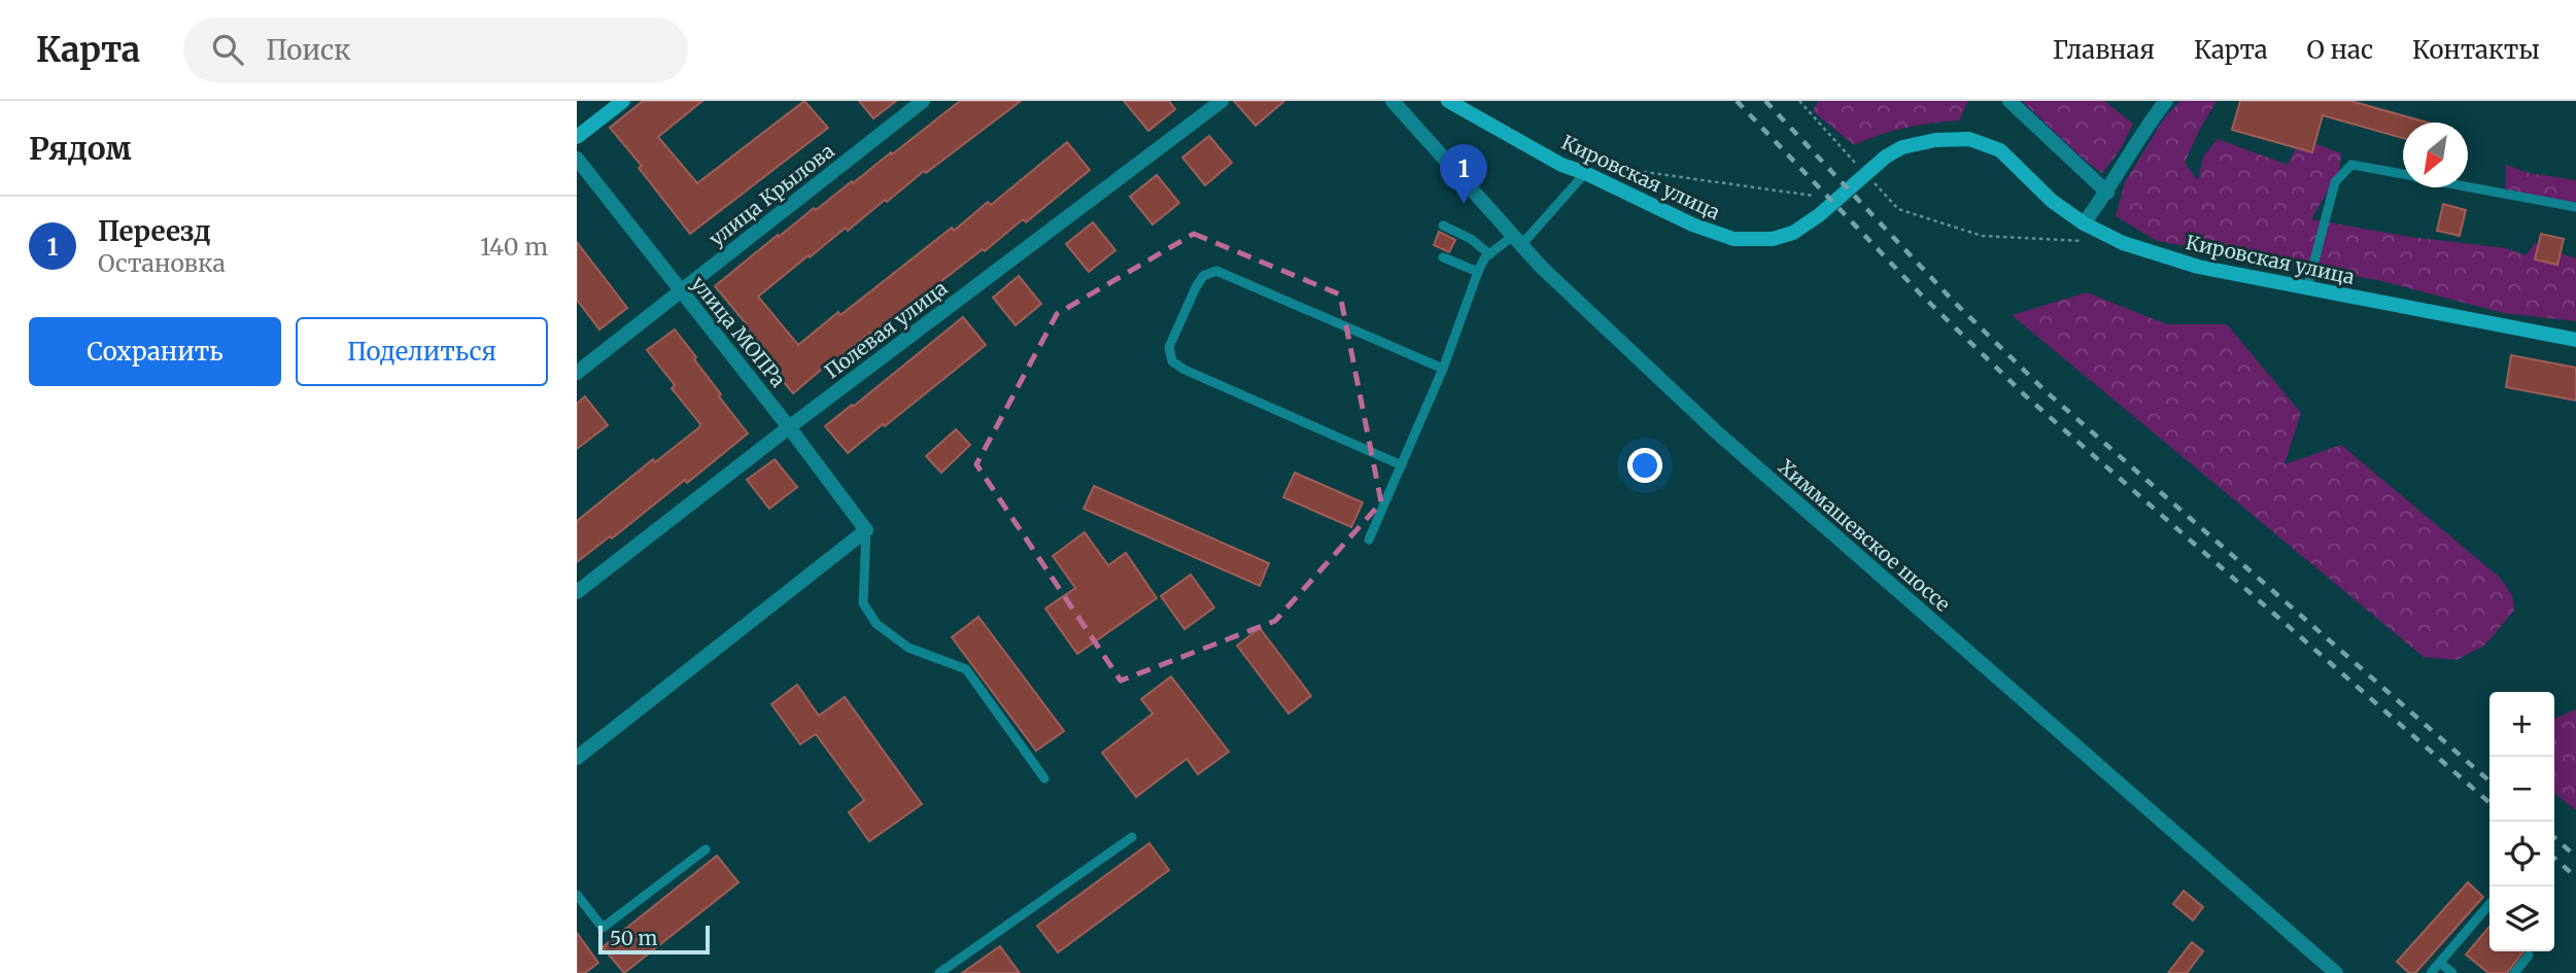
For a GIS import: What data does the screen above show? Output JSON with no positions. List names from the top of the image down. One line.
{"streets":{"main road":["Кировская улица"],"street":["улица Крылова","Полевая улица","улица МОПРа","Химмашевское шоссе"]},"crossings":[["улица Крылова","улица МОПРа"],["Полевая улица","улица МОПРа"]],"scale_bar":"50 m","north":"bottom left","page":{"header":"Карта","search":"Поиск","nav":["Главная","Карта","О нас","Контакты"],"heading":"Рядом","pins":"1","list":[{"mark":"1","name":"Переезд","note":"Остановка","value":"140 m"}],"buttons":["Сохранить","Поделиться"],"map_buttons":["+","−"],"scale":"50 m"}}
